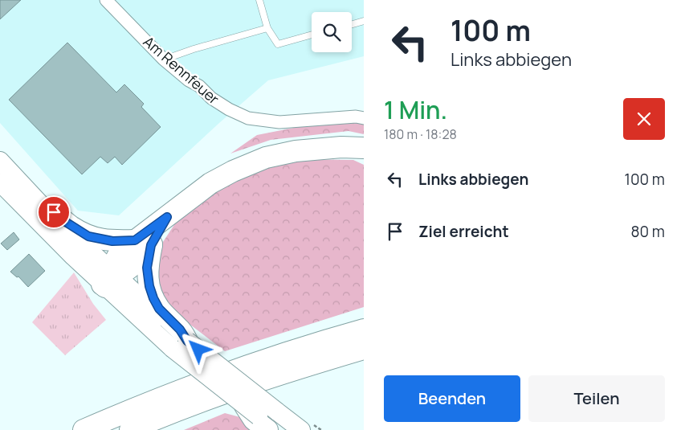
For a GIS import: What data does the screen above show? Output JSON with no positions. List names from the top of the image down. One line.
{"streets":{"street":["Am Rennfeuer"]},"page":{"turn":["100 m","Links abbiegen"],"heading":["1 Min.","180 m · 18:28"],"list":[{"name":"Links abbiegen","value":"100 m"},{"name":"Ziel erreicht","value":"80 m"}],"buttons":["Beenden","Teilen"]}}
